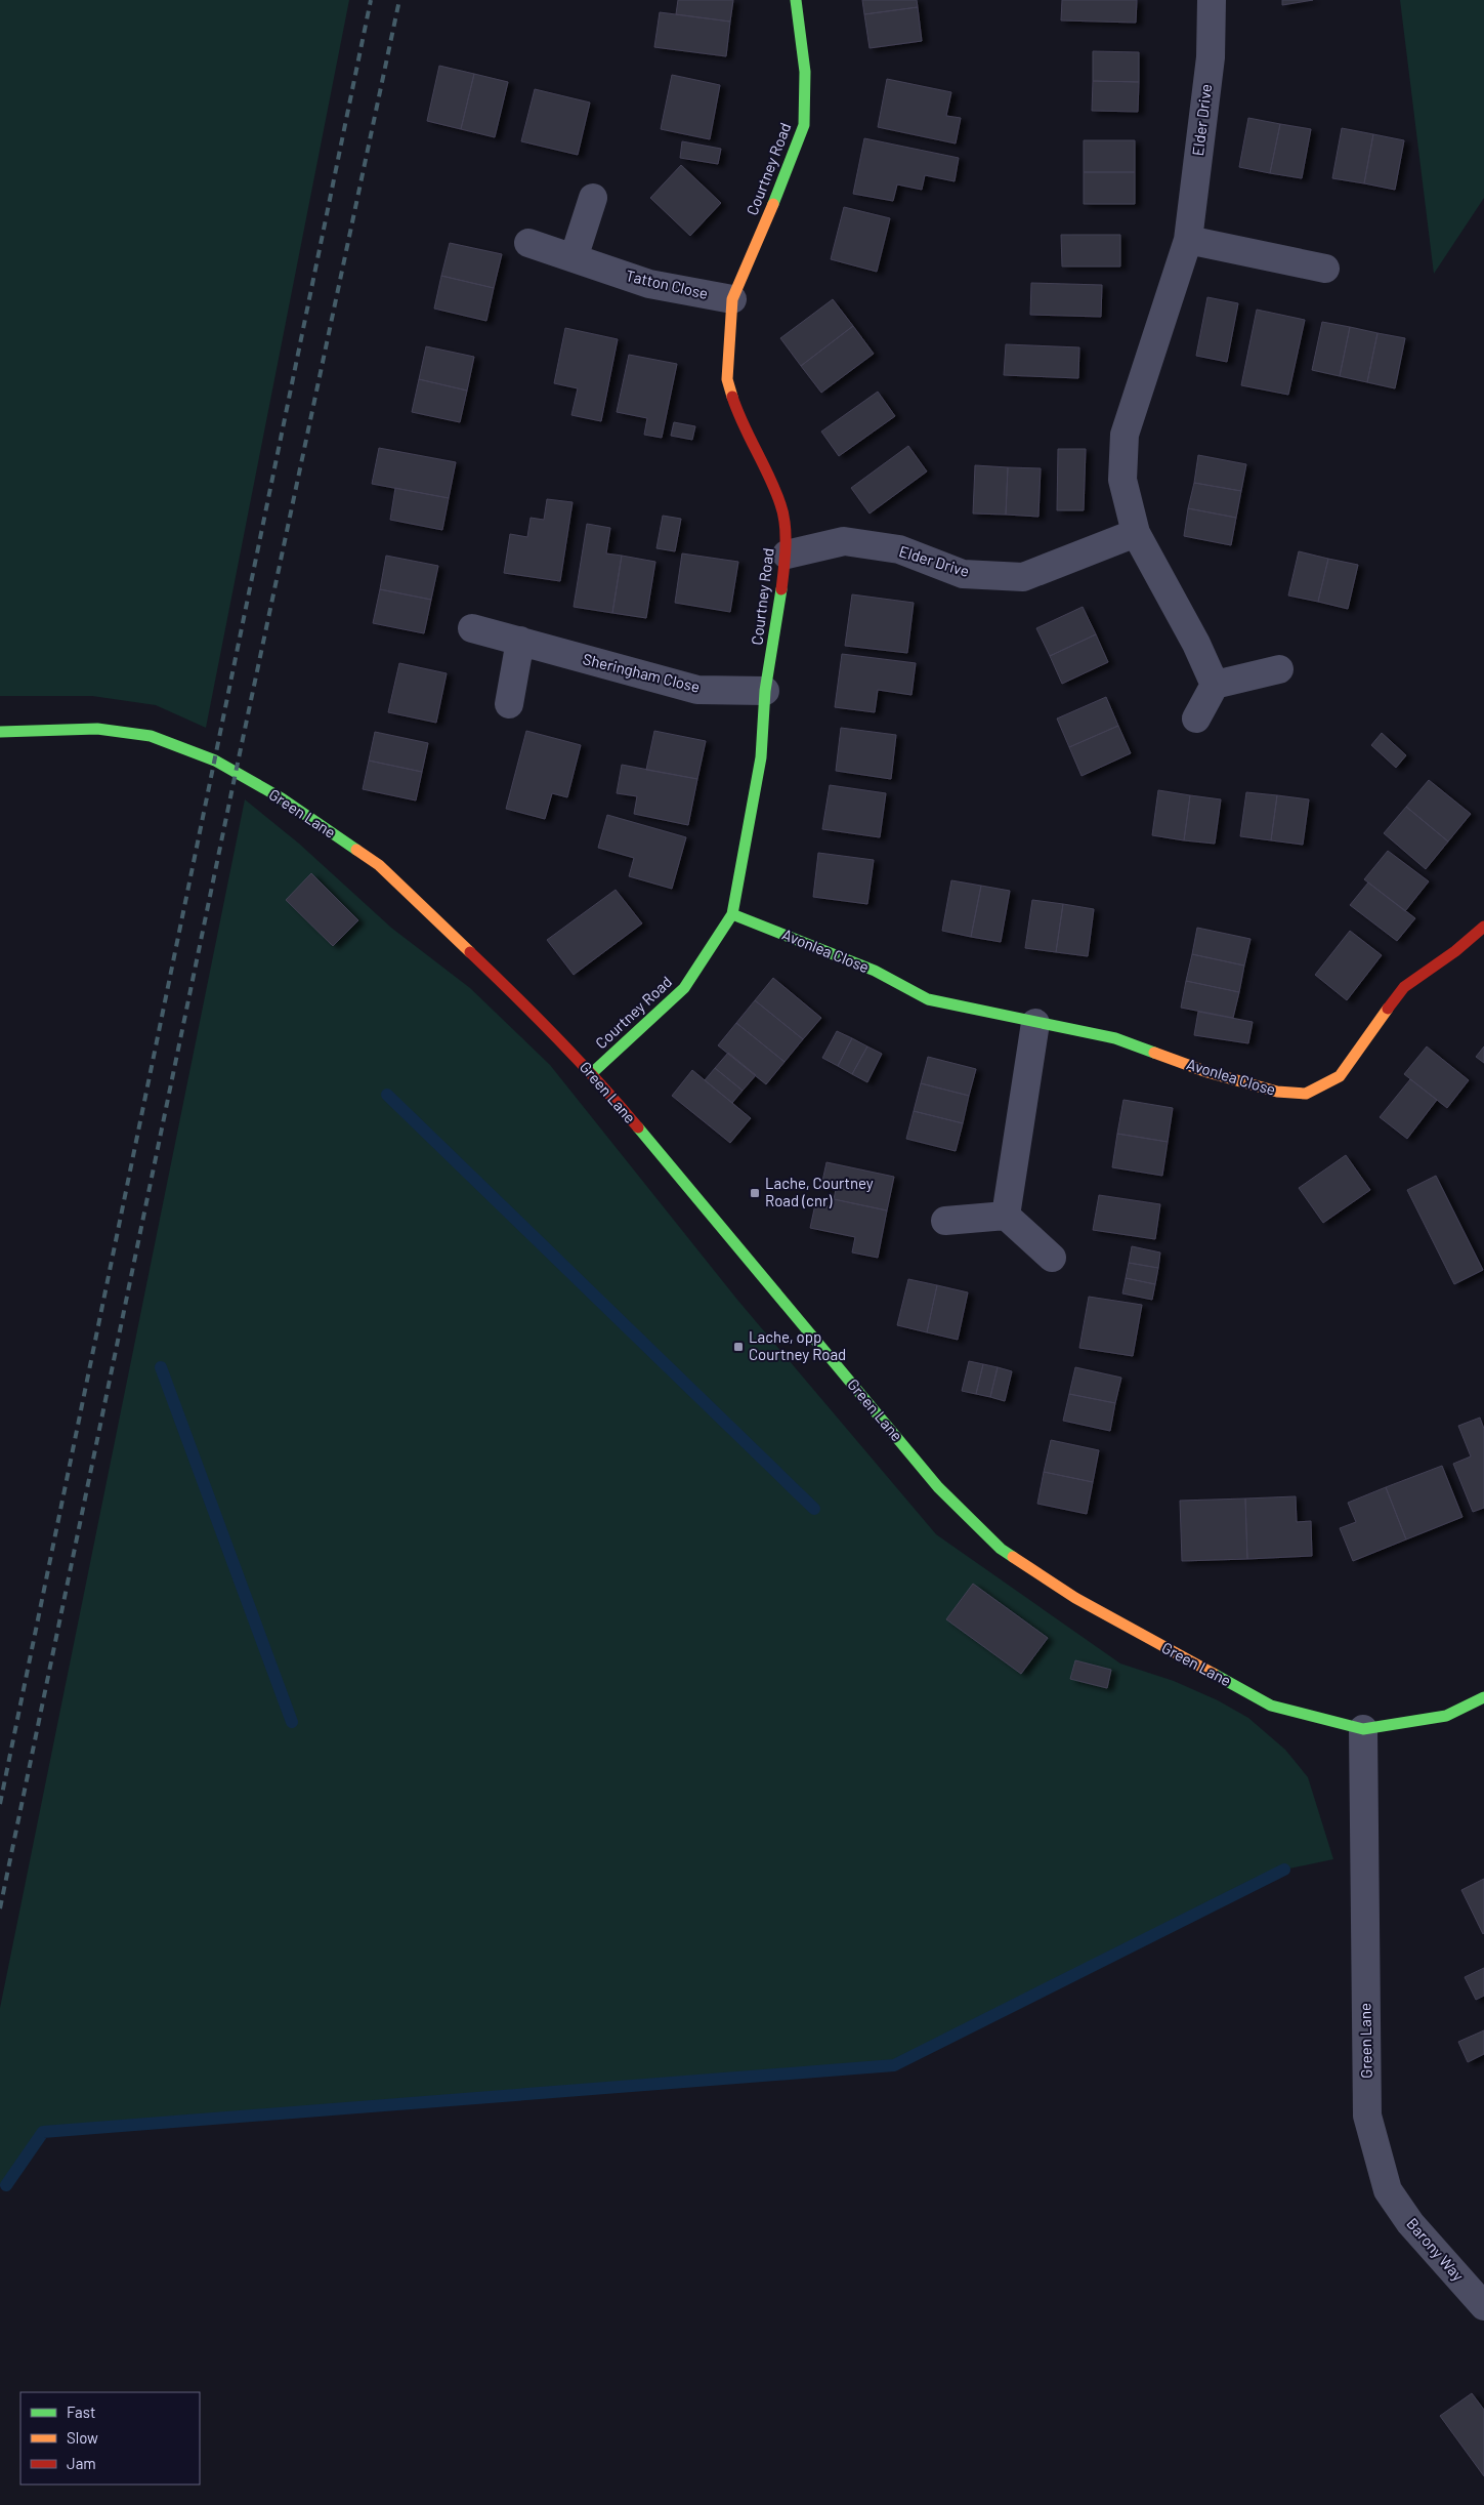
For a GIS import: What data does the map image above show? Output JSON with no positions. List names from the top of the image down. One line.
{"streets":{"street":["Elder Drive","Courtney Road","Tatton Close","Sheringham Close","Green Lane","Avonlea Close","Barony Way"]},"crossings":[["Elder Drive","Courtney Road"],["Courtney Road","Tatton Close"],["Courtney Road","Sheringham Close"],["Courtney Road","Green Lane"],["Courtney Road","Avonlea Close"],["Green Lane","Barony Way"]],"places":{"transit":["Lache, Courtney Road (cnr)","Lache, opp Courtney Road"]},"legend":["Fast","Slow","Jam"]}
